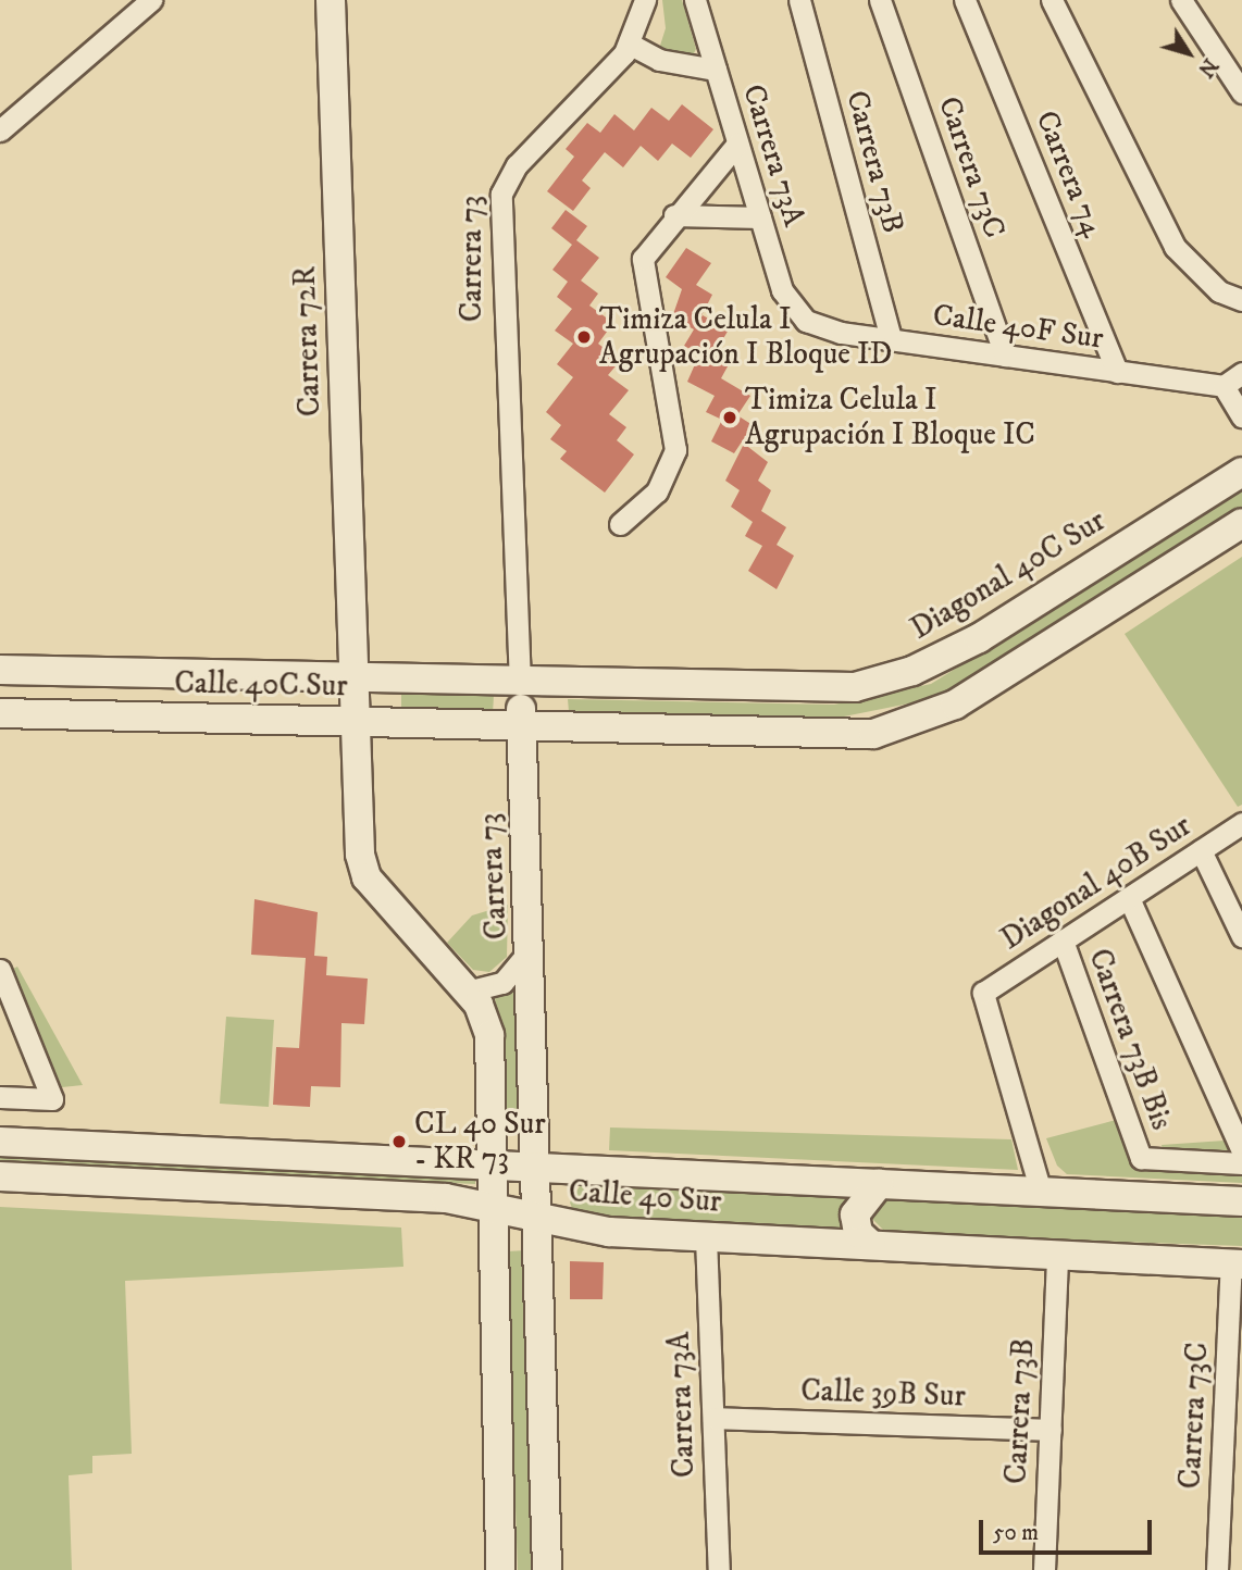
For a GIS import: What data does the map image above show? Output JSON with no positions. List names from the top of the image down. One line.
{"streets":{"street":["Carrera 73A","Carrera 73B","Carrera 73C","Carrera 74","Carrera 73","Calle 40F Sur","Carrera 72R","Diagonal 40C Sur","Calle 40C Sur","Diagonal 40B Sur","Carrera 73B Bis","Calle 40 Sur","Calle 39B Sur"]},"crossings":[["Carrera 73A","Calle 40F Sur"],["Carrera 73A","Calle 40 Sur"],["Carrera 73A","Calle 39B Sur"],["Carrera 73B","Calle 40F Sur"],["Carrera 73B","Calle 40 Sur"],["Carrera 73B","Calle 39B Sur"],["Carrera 73C","Calle 40F Sur"],["Carrera 73C","Calle 40 Sur"],["Carrera 74","Calle 40F Sur"],["Carrera 73","Carrera 72R"],["Carrera 73","Diagonal 40C Sur"],["Carrera 73","Calle 40C Sur"],["Carrera 73","Calle 40 Sur"],["Carrera 72R","Calle 40C Sur"],["Diagonal 40C Sur","Calle 40C Sur"],["Diagonal 40B Sur","Carrera 73B Bis"],["Diagonal 40B Sur","Calle 40 Sur"]],"places":["Timiza Celula I Agrupación I Bloque ID","Timiza Celula I Agrupación I Bloque IC","CL 40 Sur - KR 73"],"scale_bar":"50 m","north":"bottom right"}
